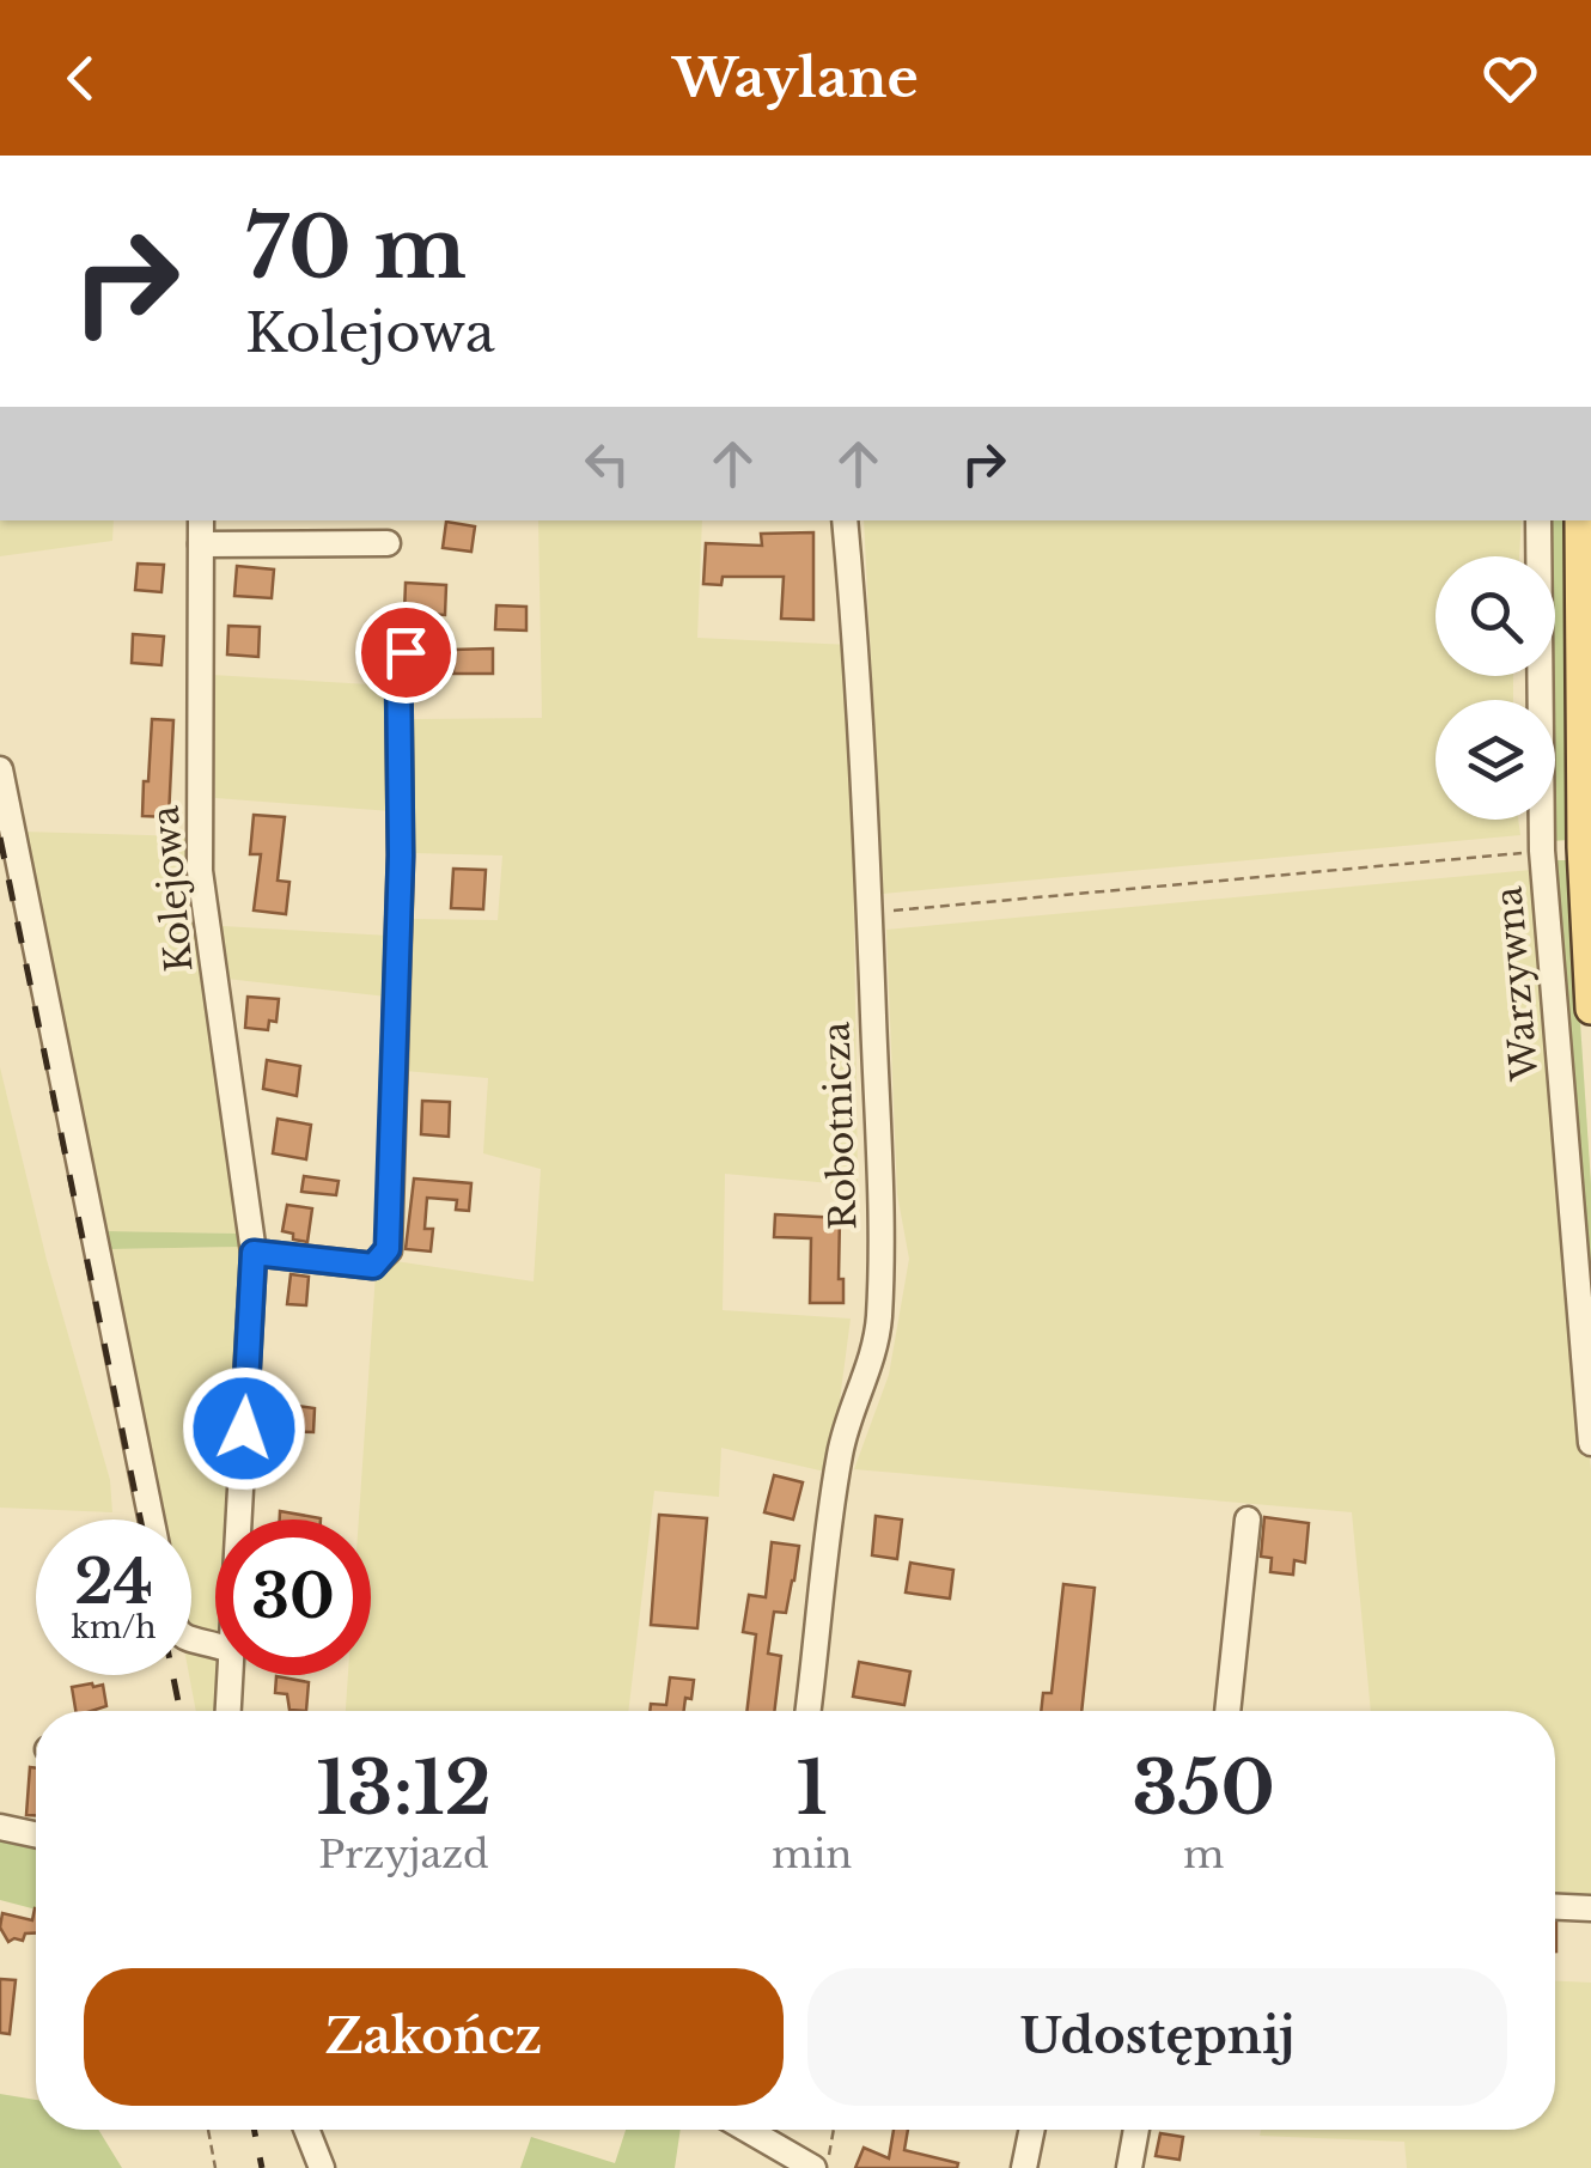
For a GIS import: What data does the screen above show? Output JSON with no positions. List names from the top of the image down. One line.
{"streets":{"street":["Kolejowa","Warzywna","Robotnicza"]},"page":{"header":"Waylane","turn":["70 m","Kolejowa"],"speed":"24 km/h","limit":"30","eta":["13:12","Przyjazd","1","min","350","m"],"buttons":["Zakończ","Udostępnij"]}}
